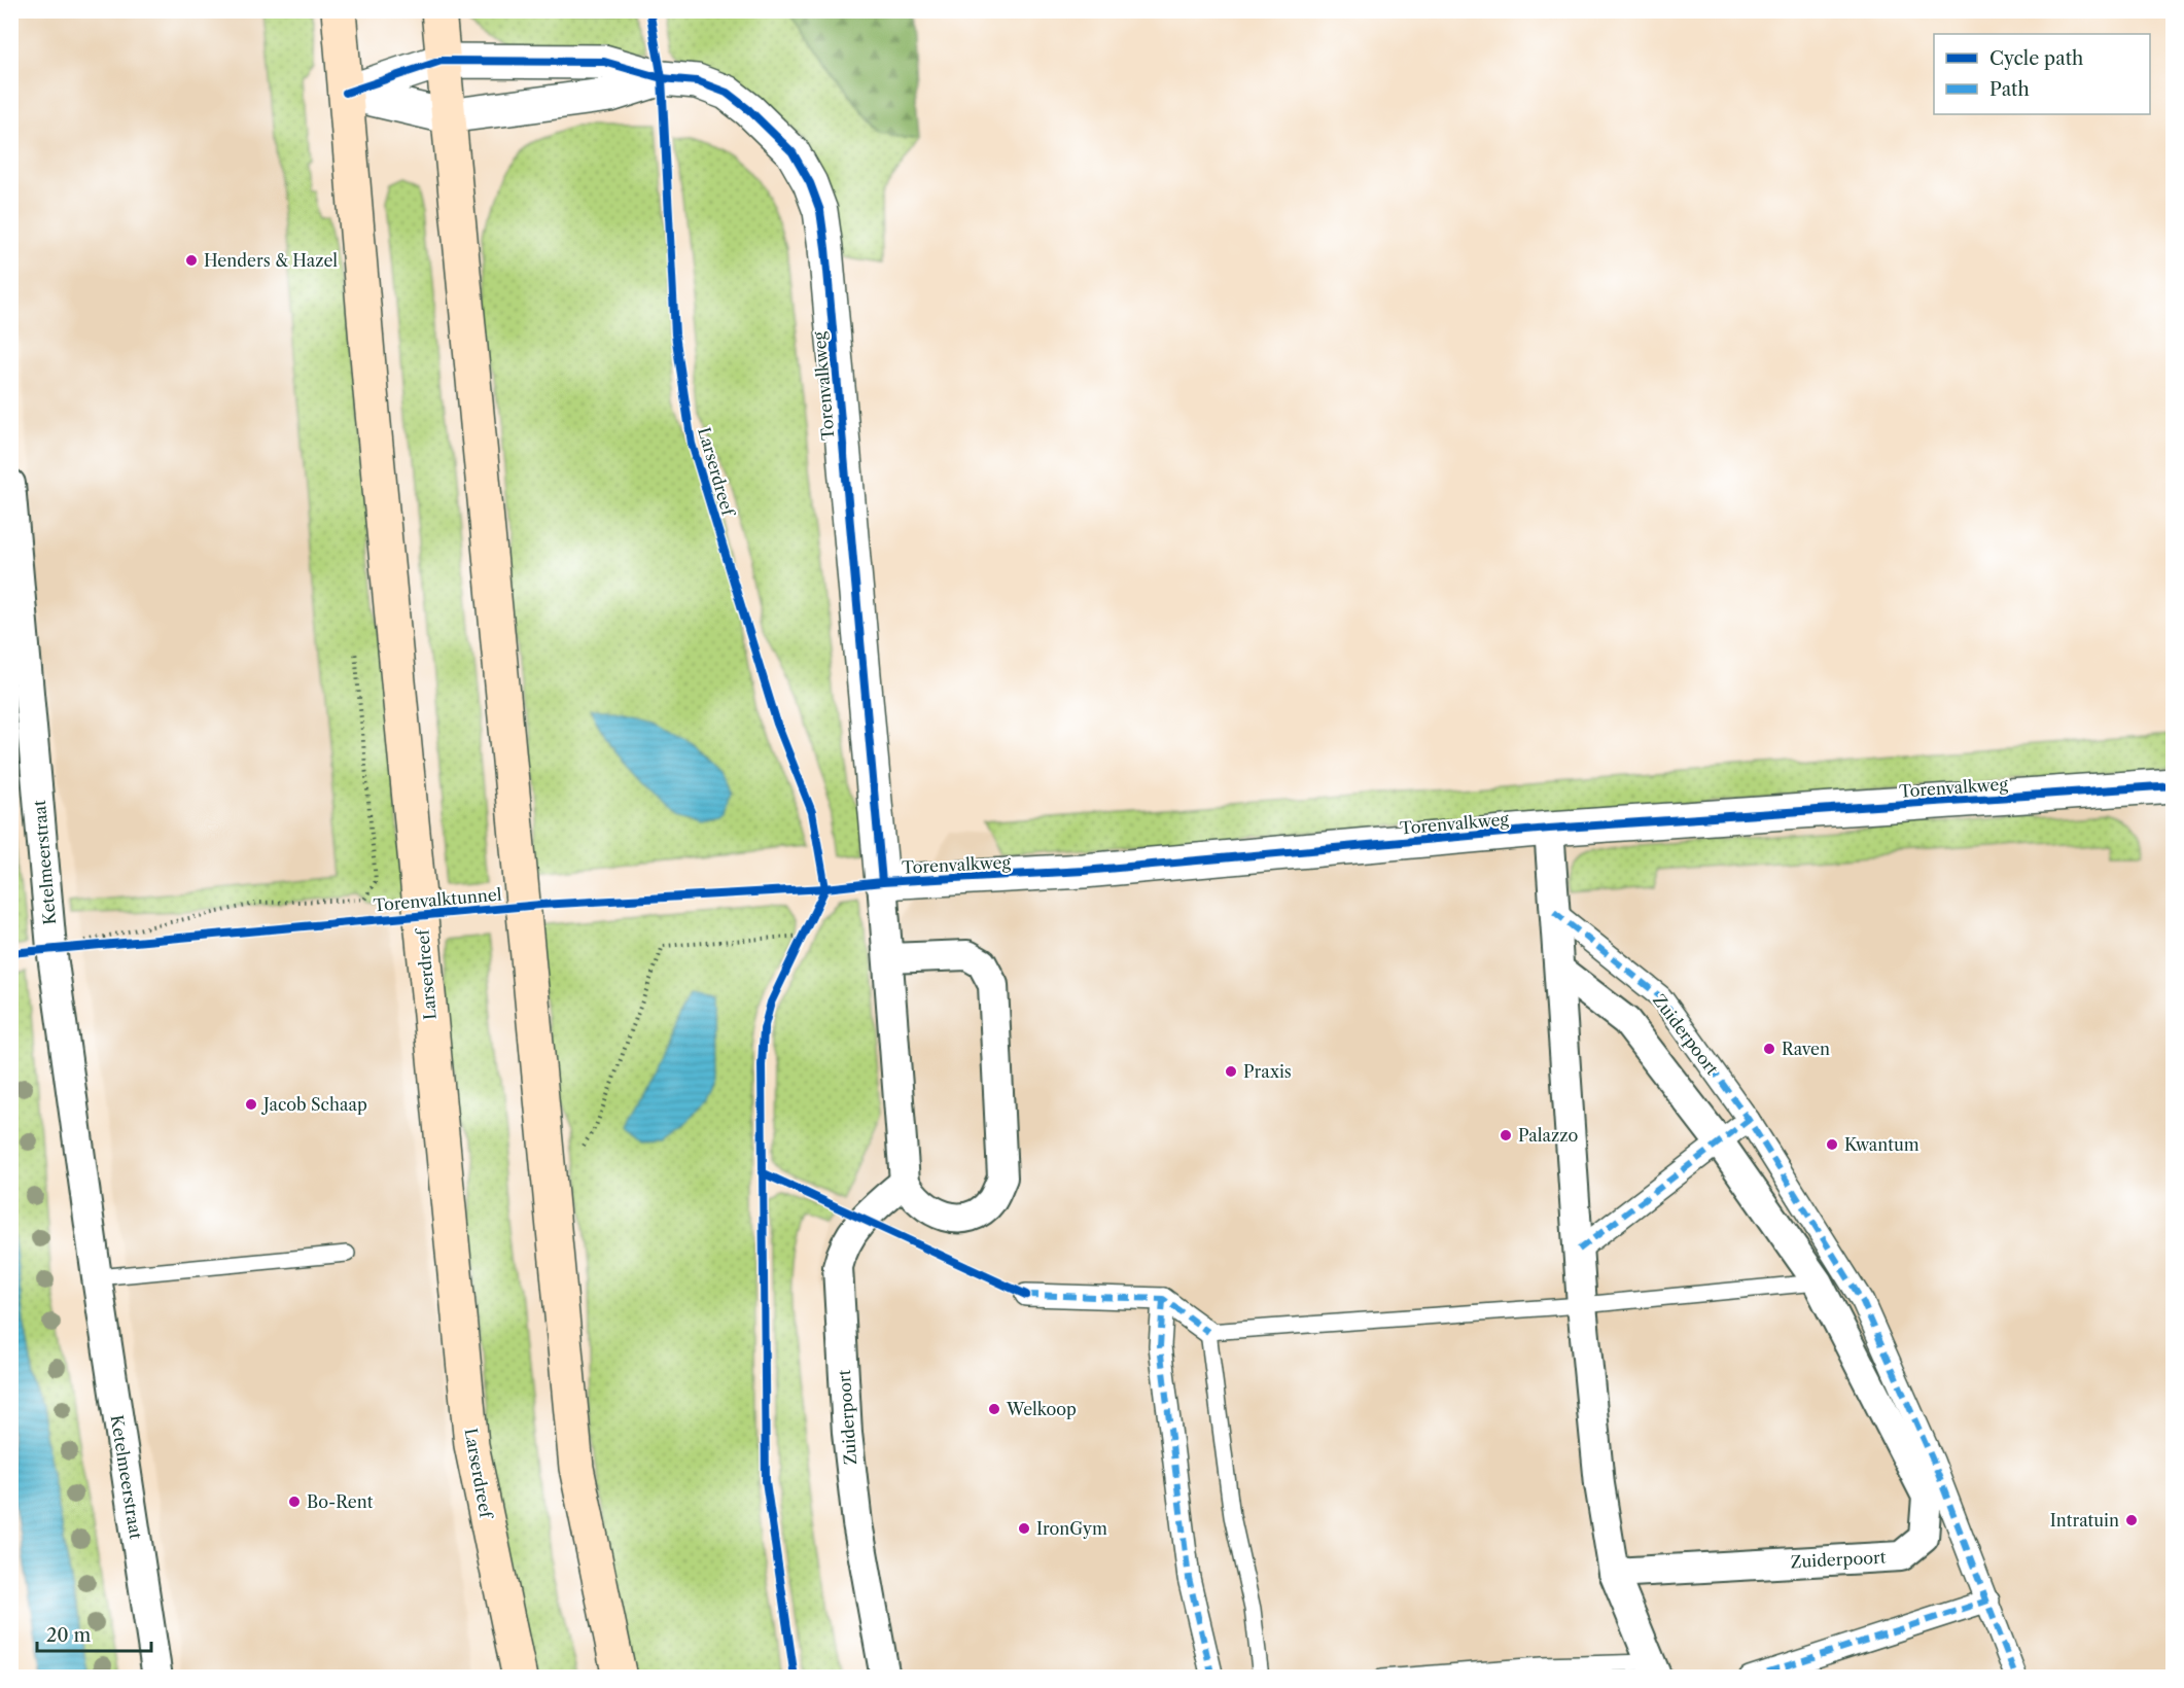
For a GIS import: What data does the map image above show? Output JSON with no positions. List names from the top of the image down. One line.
{"streets":{"main road":["Larserdreef"],"street":["Torenvalkweg","Ketelmeerstraat","Zuiderpoort"],"cycle path":["Torenvalktunnel"]},"crossings":[["Torenvalkweg","Larserdreef"]],"places":["Henders & Hazel","Raven","Praxis","Jacob Schaap","Palazzo","Kwantum","Welkoop","Bo-Rent","Intratuin","IronGym"],"legend":["Cycle path","Path"],"scale_bar":"20 m"}
